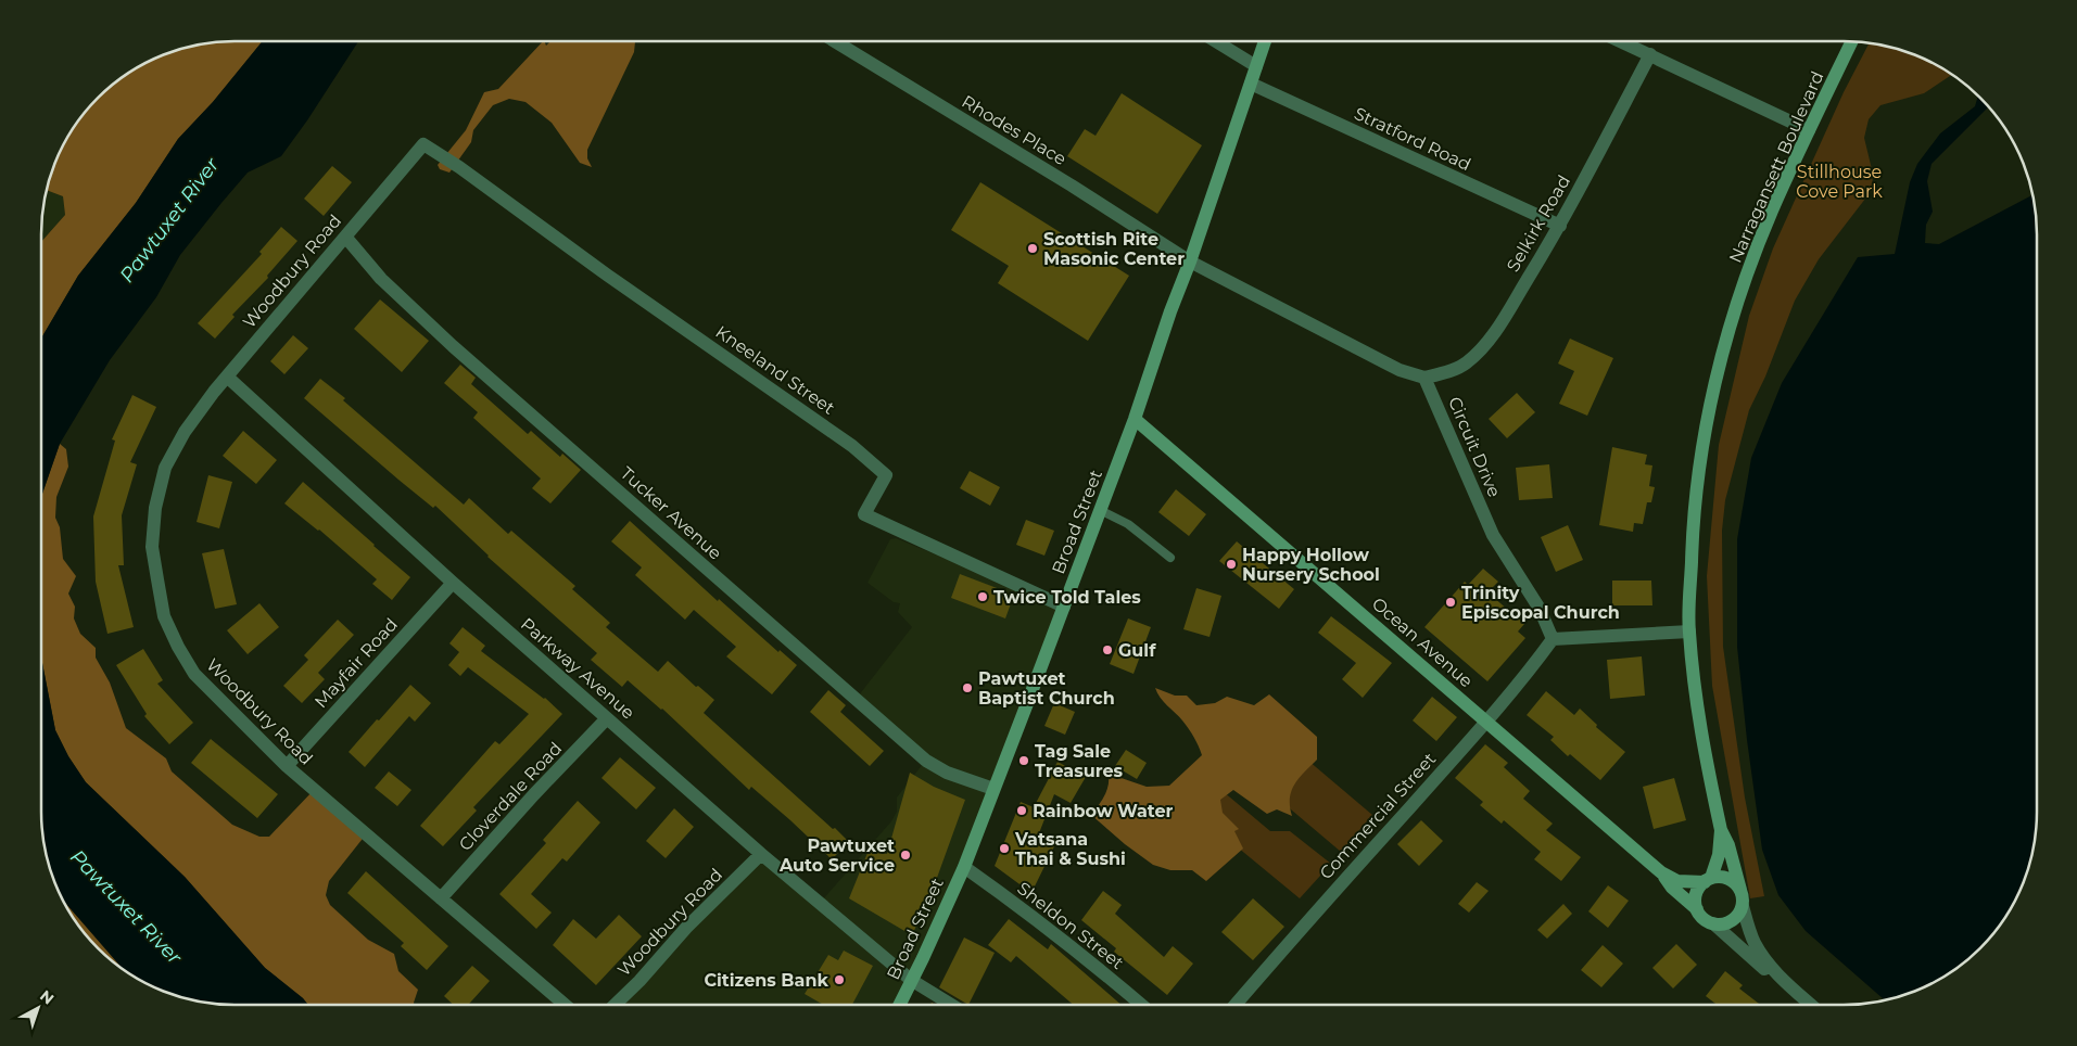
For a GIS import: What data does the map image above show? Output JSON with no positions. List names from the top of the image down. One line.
{"streets":{"street":["Rhodes Place","Stratford Road","Narragansett Boulevard","Selkirk Road","Woodbury Road","Kneeland Street","Circuit Drive","Tucker Avenue","Broad Street","Ocean Avenue","Mayfair Road","Parkway Avenue","Cloverdale Road","Commercial Street","Sheldon Street"]},"crossings":[["Rhodes Place","Broad Street"],["Stratford Road","Selkirk Road"],["Stratford Road","Broad Street"],["Narragansett Boulevard","Ocean Avenue"],["Selkirk Road","Circuit Drive"],["Woodbury Road","Kneeland Street"],["Woodbury Road","Tucker Avenue"],["Woodbury Road","Mayfair Road"],["Woodbury Road","Parkway Avenue"],["Woodbury Road","Cloverdale Road"],["Kneeland Street","Broad Street"],["Circuit Drive","Commercial Street"],["Tucker Avenue","Broad Street"],["Broad Street","Ocean Avenue"],["Broad Street","Parkway Avenue"],["Broad Street","Sheldon Street"],["Ocean Avenue","Commercial Street"],["Mayfair Road","Parkway Avenue"],["Parkway Avenue","Cloverdale Road"]],"water":["Pawtuxet River"],"parks":["Stillhouse Cove Park"],"places":["Scottish Rite Masonic Center","Happy Hollow Nursery School","Twice Told Tales","Trinity Episcopal Church","Gulf","Pawtuxet Baptist Church","Tag Sale Treasures","Rainbow Water","Vatsana Thai & Sushi","Pawtuxet Auto Service","Citizens Bank"],"north":"top right"}
